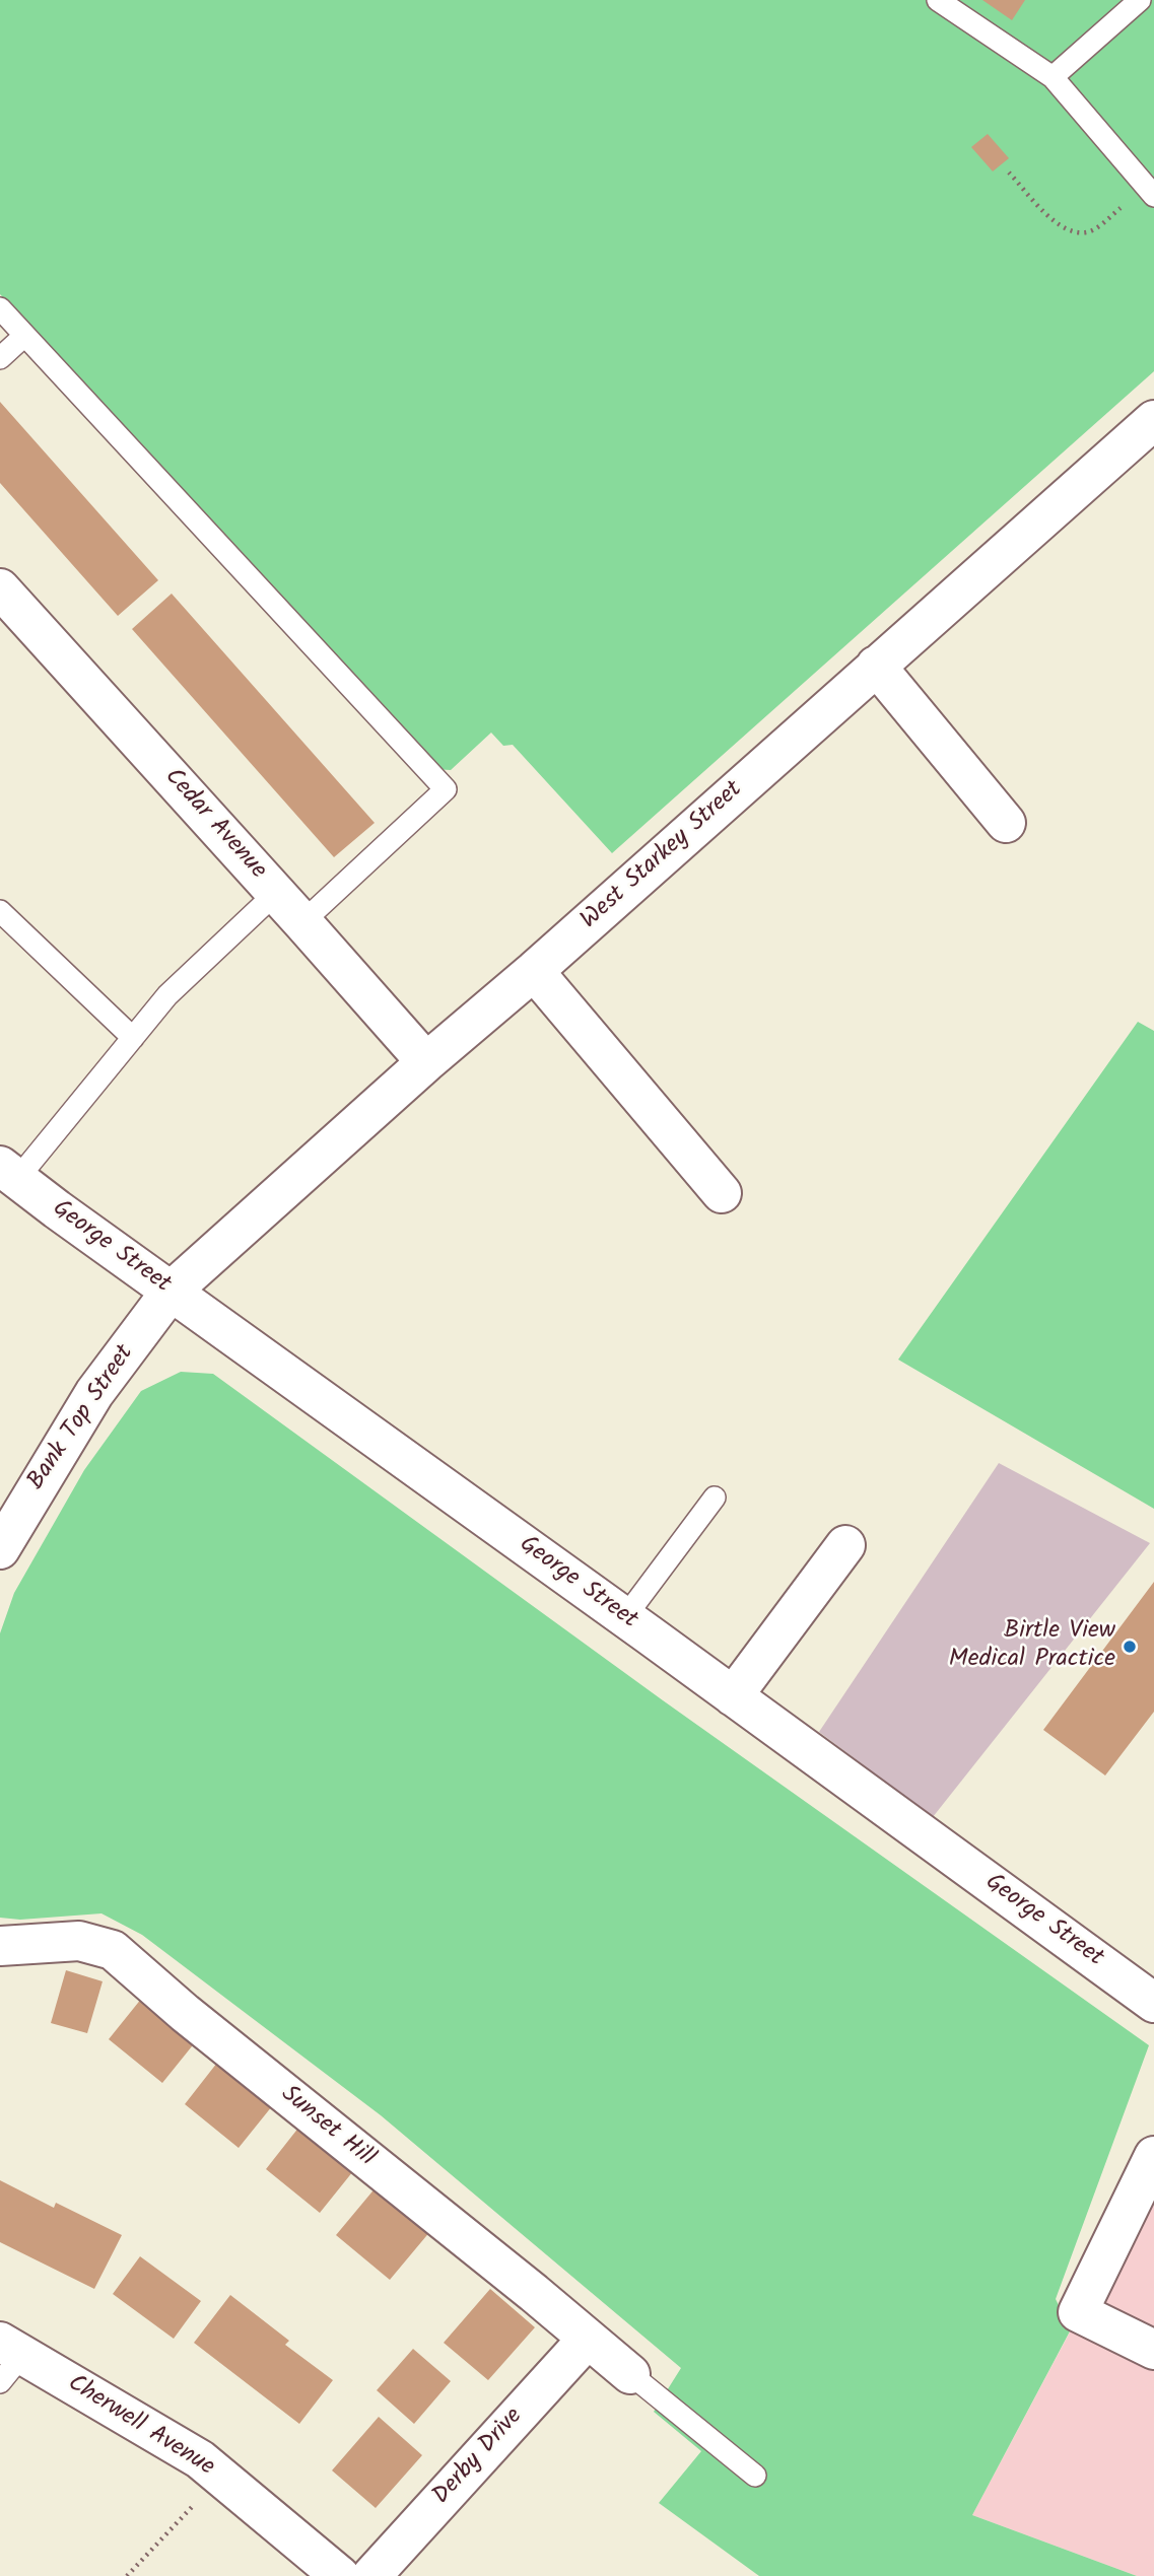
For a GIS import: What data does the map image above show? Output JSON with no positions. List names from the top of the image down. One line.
{"streets":{"street":["Cedar Avenue","West Starkey Street","George Street","Bank Top Street","Sunset Hill","Cherwell Avenue","Derby Drive"]},"crossings":[["Cedar Avenue","West Starkey Street"],["West Starkey Street","George Street"],["West Starkey Street","Bank Top Street"],["George Street","Bank Top Street"],["Sunset Hill","Derby Drive"]],"places":["Birtle View Medical Practice"]}
